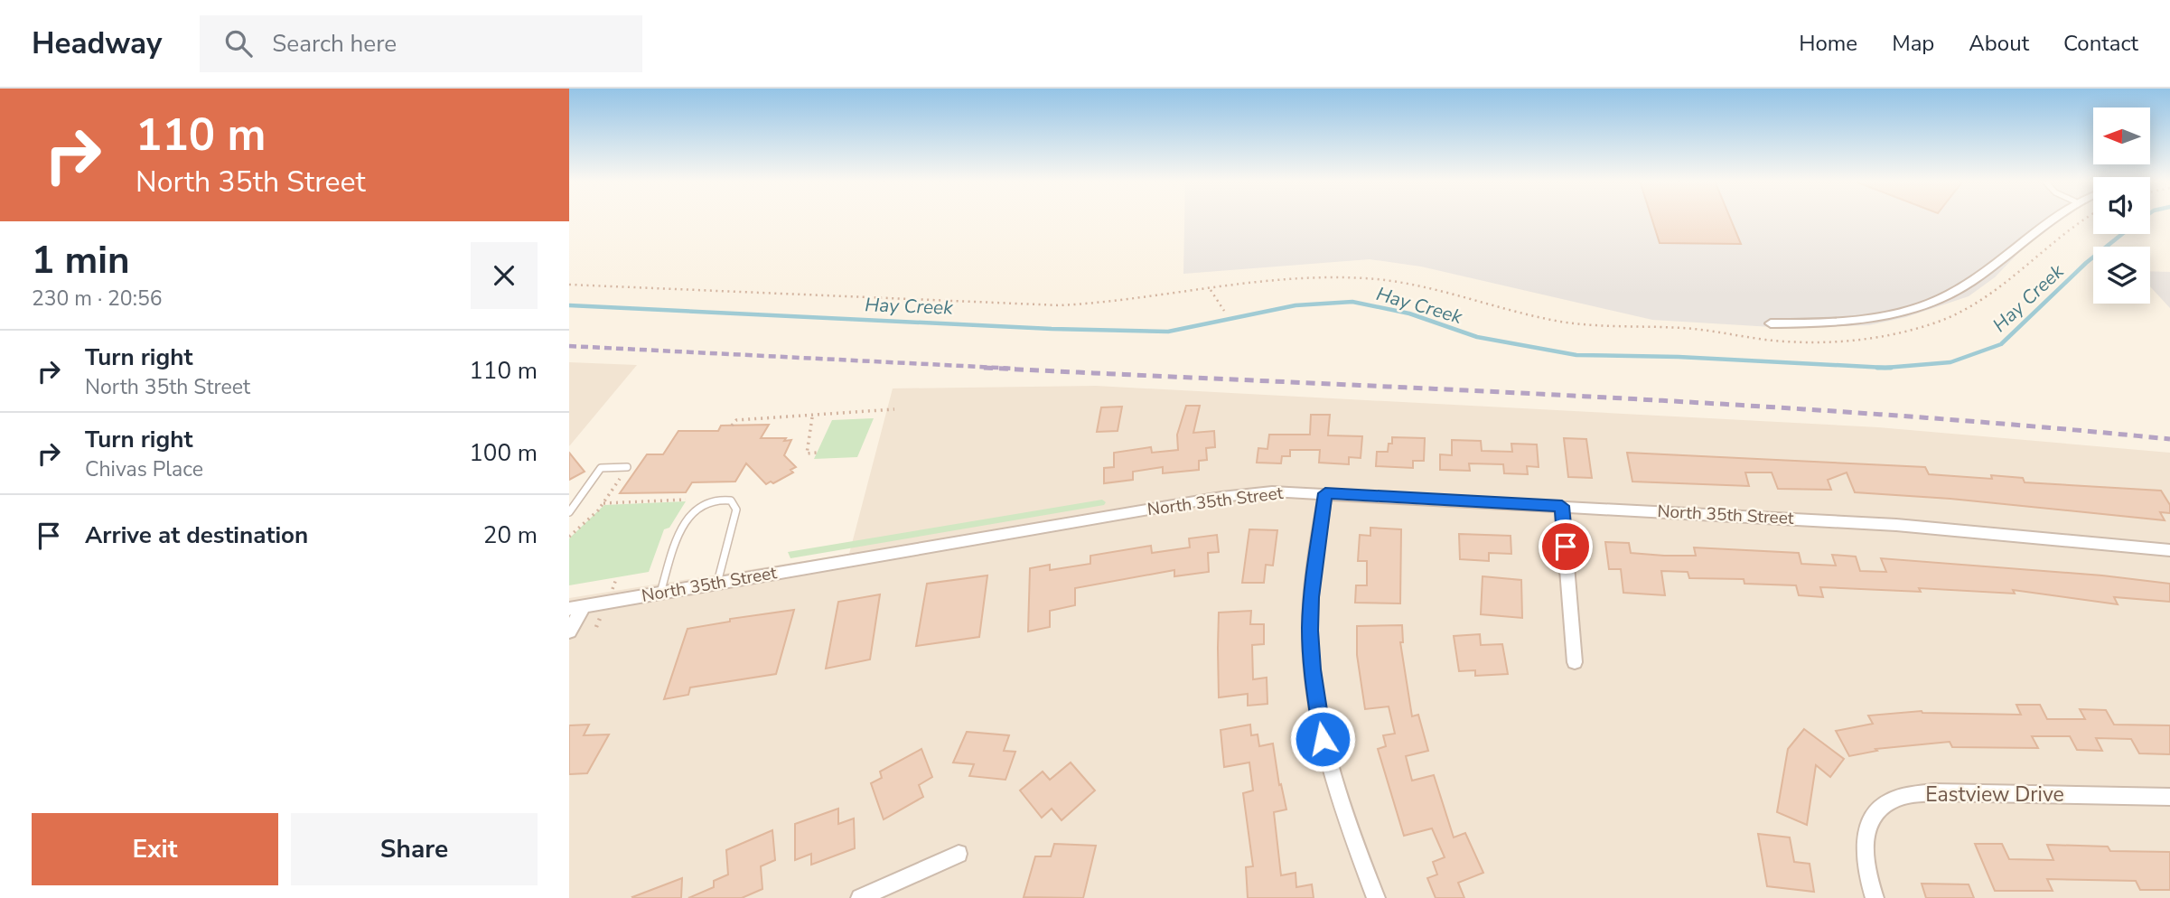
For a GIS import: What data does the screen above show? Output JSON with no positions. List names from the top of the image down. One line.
{"streets":{"street":["North 35th Street","Eastview Drive"]},"water":["Hay Creek"],"north":"left","page":{"header":"Headway","search":"Search here","nav":["Home","Map","About","Contact"],"turn":["110 m","North 35th Street"],"heading":["1 min","230 m · 20:56"],"list":[{"name":"Turn right","note":"North 35th Street","value":"110 m"},{"name":"Turn right","note":"Chivas Place","value":"100 m"},{"name":"Arrive at destination","value":"20 m"}],"buttons":["Exit","Share"]}}
